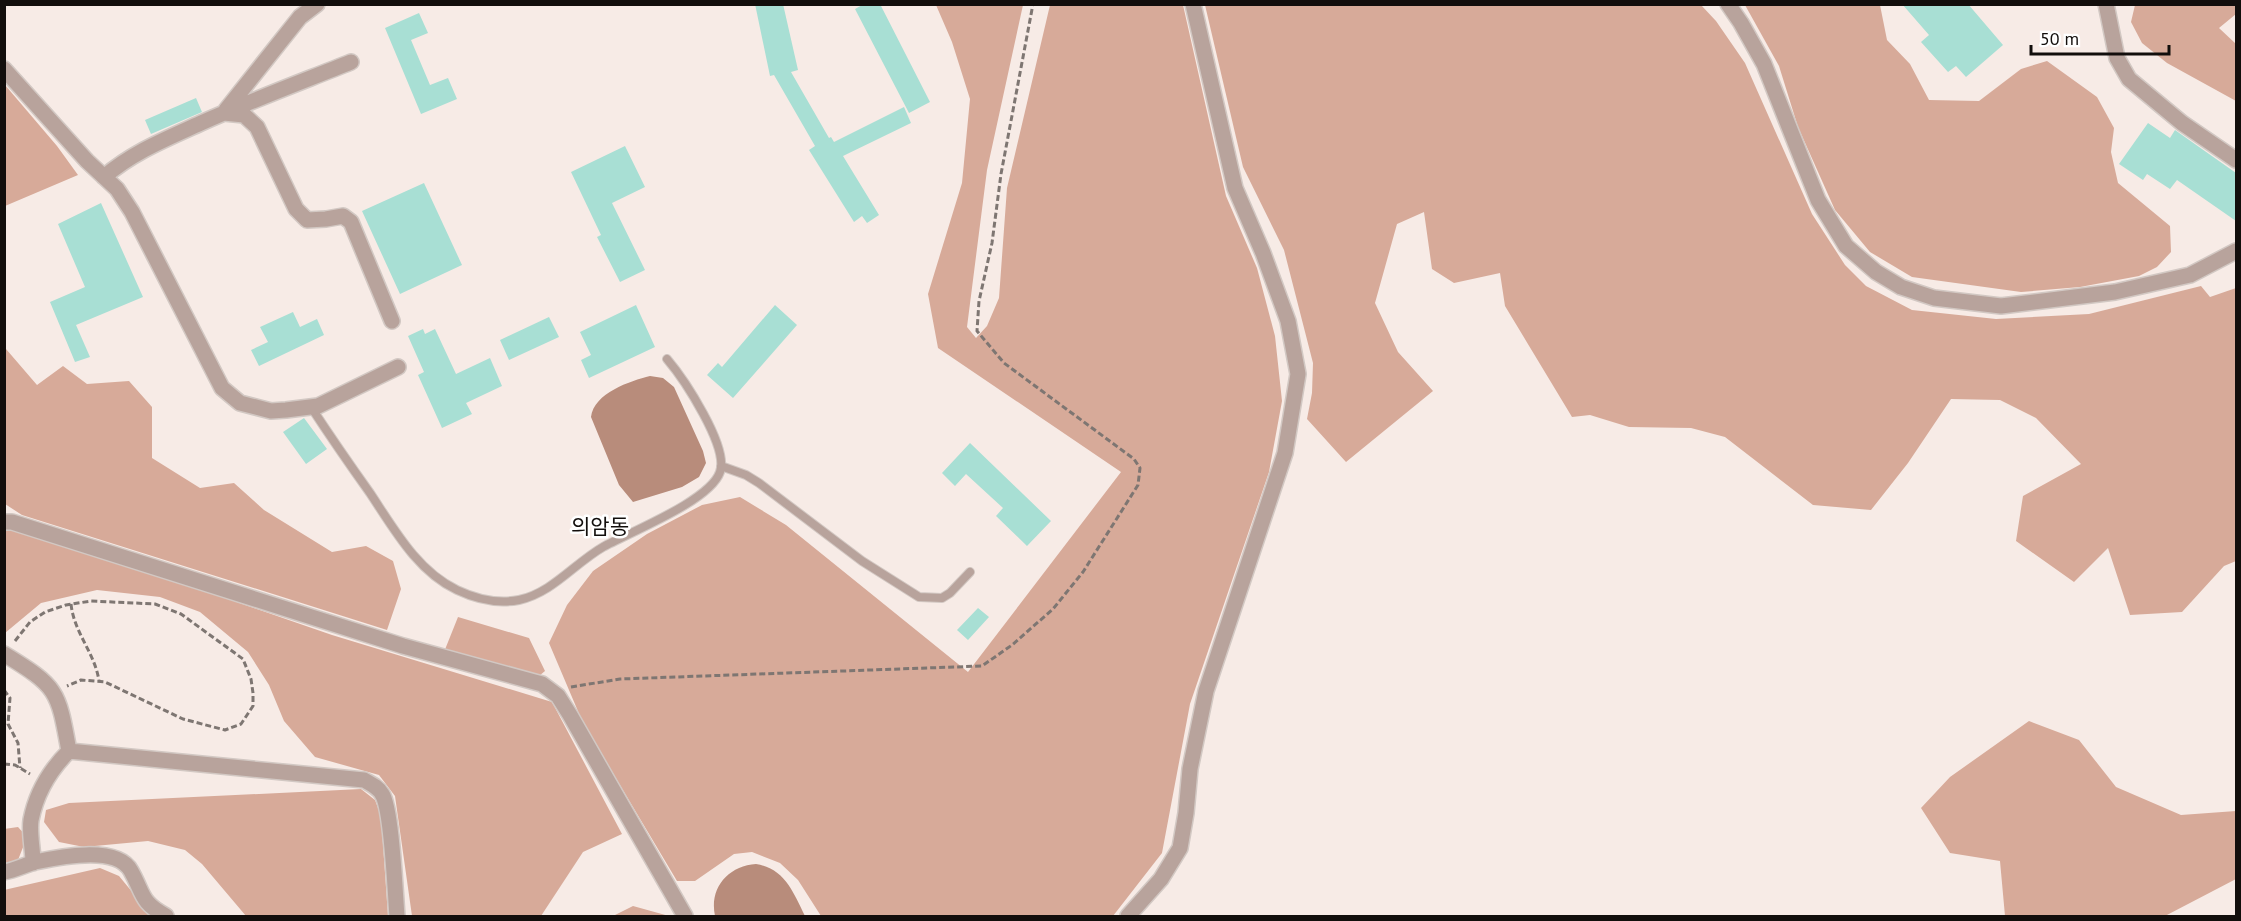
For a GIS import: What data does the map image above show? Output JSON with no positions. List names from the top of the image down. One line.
{"districts":["의암동"],"scale_bar":"50 m"}
